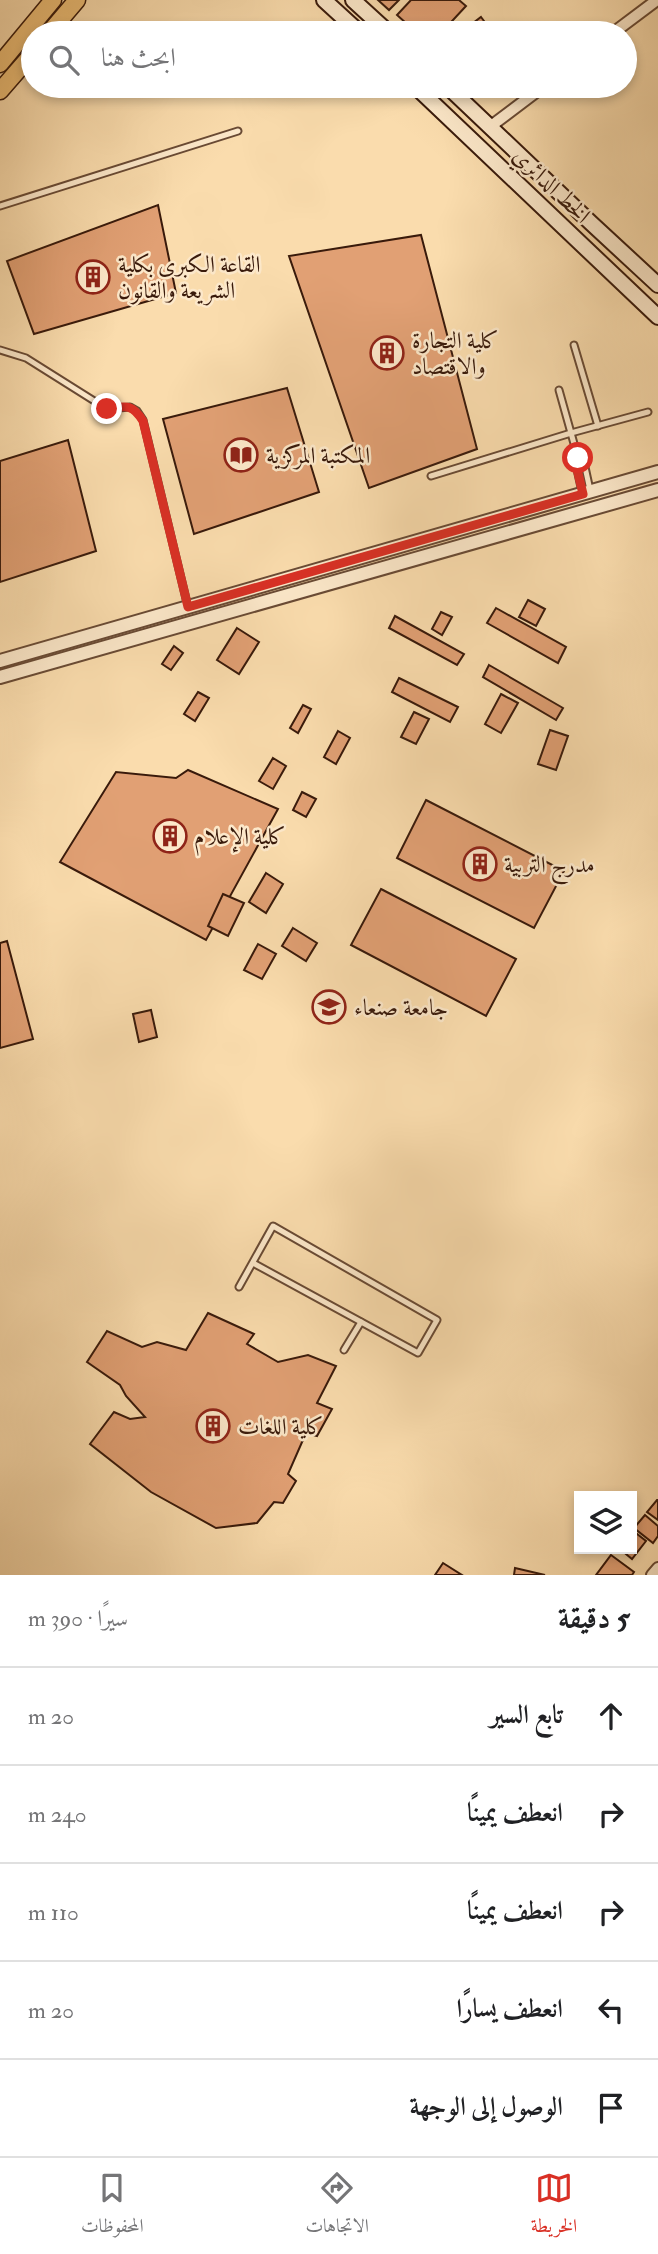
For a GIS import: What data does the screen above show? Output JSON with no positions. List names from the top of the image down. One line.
{"streets":{"main road":["الخط الدائري"]},"places":{"building":["القاعة الكبرى بكلية الشريعة والقانون","كلية التجارة والاقتصاد","كلية الإعلام","مدرج التربية","كلية اللغات"],"library":["المكتبة المركزية"],"school or university":["جامعة صنعاء"]},"page":{"search":"ابحث هنا","heading":["5 دقيقة","سيرًا · 390 m"],"list":[["تابع السير","20 m"],["انعطف يمينًا","240 m"],["انعطف يمينًا","110 m"],["انعطف يسارًا","20 m"],"الوصول إلى الوجهة"],"nav":["الخريطة","الاتجاهات","المحفوظات"]}}
